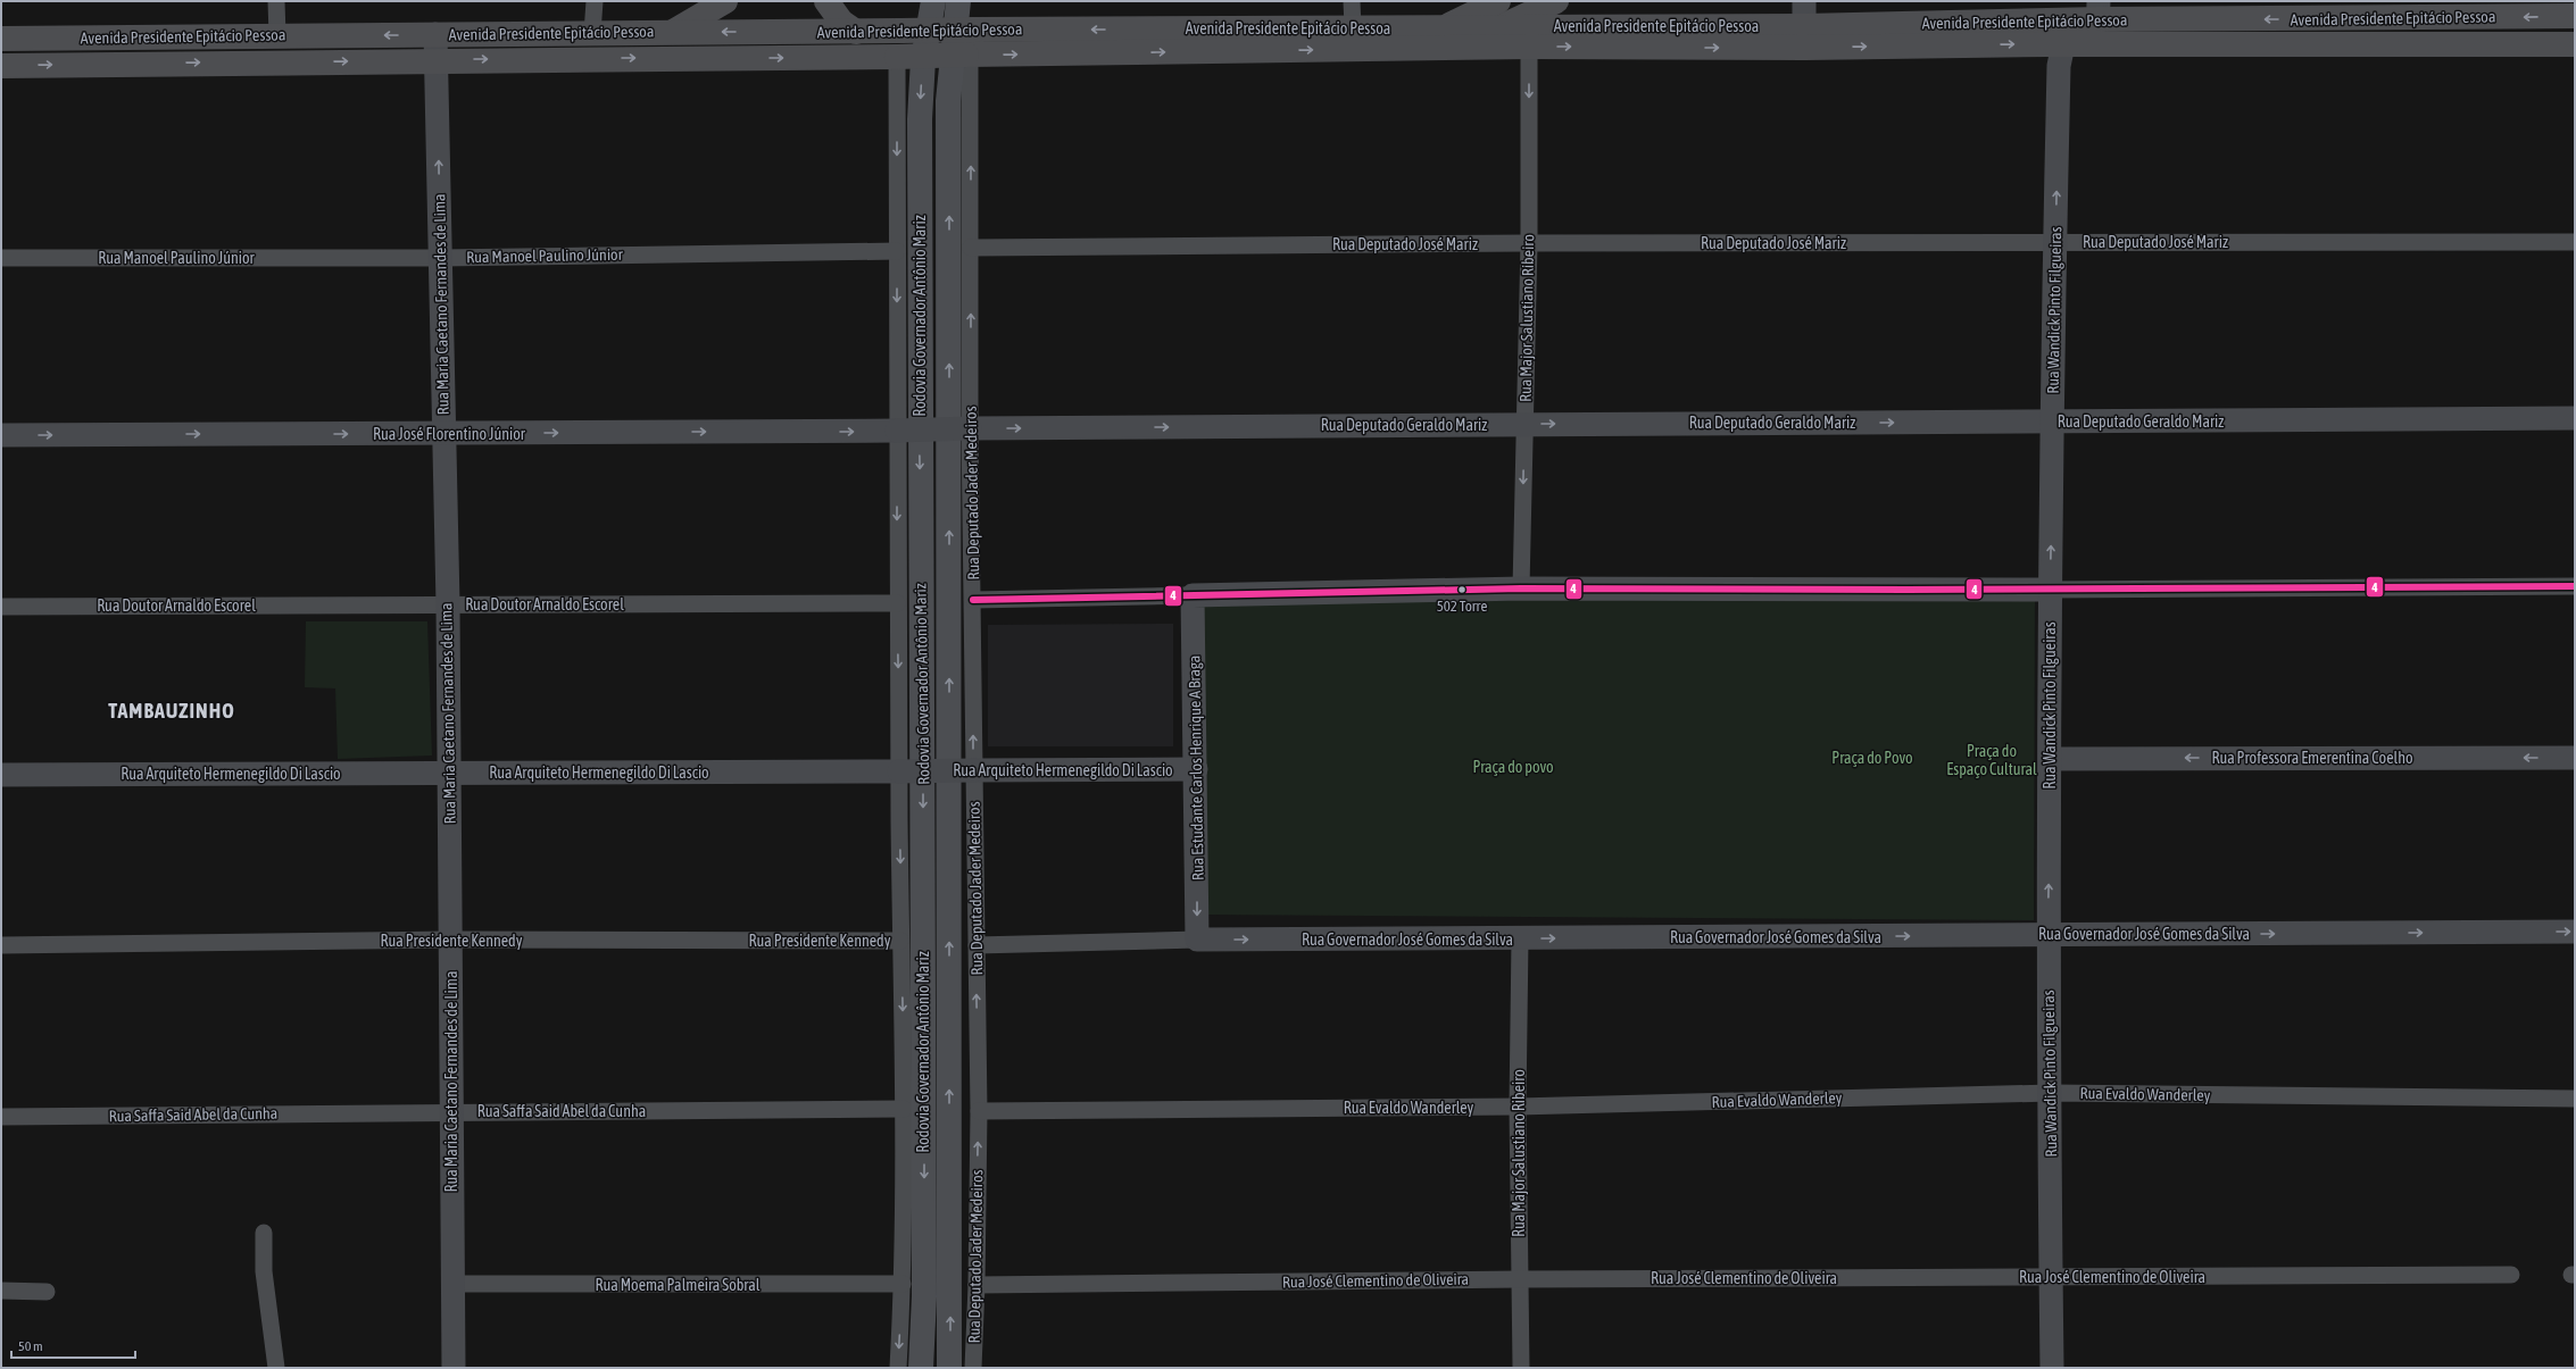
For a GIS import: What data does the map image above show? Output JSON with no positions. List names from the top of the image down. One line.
{"streets":{"highway":["Rodovia Governador Antônio Mariz"],"main road":["Avenida Presidente Epitácio Pessoa"],"street":["Rua Deputado José Mariz","Rua Manoel Paulino Júnior","Rua Maria Caetano Fernandes de Lima","Rua Wandick Pinto Filgueiras","Rua Major Salustiano Ribeiro","Rua Deputado Geraldo Mariz","Rua José Florentino Júnior","Rua Deputado Jader Medeiros","Rua Doutor Arnaldo Escorel","Rua Professora Emerentina Coelho","Rua Estudante Carlos Henrique A Braga","Rua Arquiteto Hermenegildo Di Lascio","Rua Governador José Gomes da Silva","Rua Presidente Kennedy","Rua Evaldo Wanderley","Rua Saffa Said Abel da Cunha","Rua José Clementino de Oliveira","Rua Moema Palmeira Sobral"]},"crossings":[["Avenida Presidente Epitácio Pessoa","Rua Maria Caetano Fernandes de Lima"],["Avenida Presidente Epitácio Pessoa","Rua Wandick Pinto Filgueiras"],["Avenida Presidente Epitácio Pessoa","Rua Major Salustiano Ribeiro"],["Avenida Presidente Epitácio Pessoa","Rua Deputado Jader Medeiros"],["Rua Deputado José Mariz","Rua Wandick Pinto Filgueiras"],["Rua Deputado José Mariz","Rua Major Salustiano Ribeiro"],["Rua Deputado José Mariz","Rua Deputado Jader Medeiros"],["Rua Manoel Paulino Júnior","Rua Maria Caetano Fernandes de Lima"],["Rua Maria Caetano Fernandes de Lima","Rua José Florentino Júnior"],["Rua Maria Caetano Fernandes de Lima","Rua Doutor Arnaldo Escorel"],["Rua Maria Caetano Fernandes de Lima","Rua Arquiteto Hermenegildo Di Lascio"],["Rua Maria Caetano Fernandes de Lima","Rua Presidente Kennedy"],["Rua Maria Caetano Fernandes de Lima","Rua Saffa Said Abel da Cunha"],["Rua Maria Caetano Fernandes de Lima","Rua Moema Palmeira Sobral"],["Rua Wandick Pinto Filgueiras","Rua Deputado Geraldo Mariz"],["Rua Wandick Pinto Filgueiras","Rua Professora Emerentina Coelho"],["Rua Wandick Pinto Filgueiras","Rua Governador José Gomes da Silva"],["Rua Wandick Pinto Filgueiras","Rua Evaldo Wanderley"],["Rua Wandick Pinto Filgueiras","Rua José Clementino de Oliveira"],["Rua Major Salustiano Ribeiro","Rua Deputado Geraldo Mariz"],["Rua Major Salustiano Ribeiro","Rua Governador José Gomes da Silva"],["Rua Major Salustiano Ribeiro","Rua Evaldo Wanderley"],["Rua Major Salustiano Ribeiro","Rua José Clementino de Oliveira"],["Rua Deputado Geraldo Mariz","Rua José Florentino Júnior"],["Rua Deputado Geraldo Mariz","Rua Deputado Jader Medeiros"],["Rua Deputado Jader Medeiros","Rua Arquiteto Hermenegildo Di Lascio"],["Rua Deputado Jader Medeiros","Rua Governador José Gomes da Silva"],["Rua Deputado Jader Medeiros","Rua Evaldo Wanderley"],["Rua Deputado Jader Medeiros","Rua José Clementino de Oliveira"],["Rua Estudante Carlos Henrique A Braga","Rua Arquiteto Hermenegildo Di Lascio"],["Rua Estudante Carlos Henrique A Braga","Rua Governador José Gomes da Silva"]],"one_way":["Rua Wandick Pinto Filgueiras","Rua Major Salustiano Ribeiro","Rua José Florentino Júnior","Rua Estudante Carlos Henrique A Braga","Rua Governador José Gomes da Silva"],"districts":["TAMBAUZINHO"],"parks":["Praça do Espaço Cultural","Praça do Povo","Praça do povo"],"places":["502 Torre"],"lines":["transit line 4"],"scale_bar":"50 m"}
